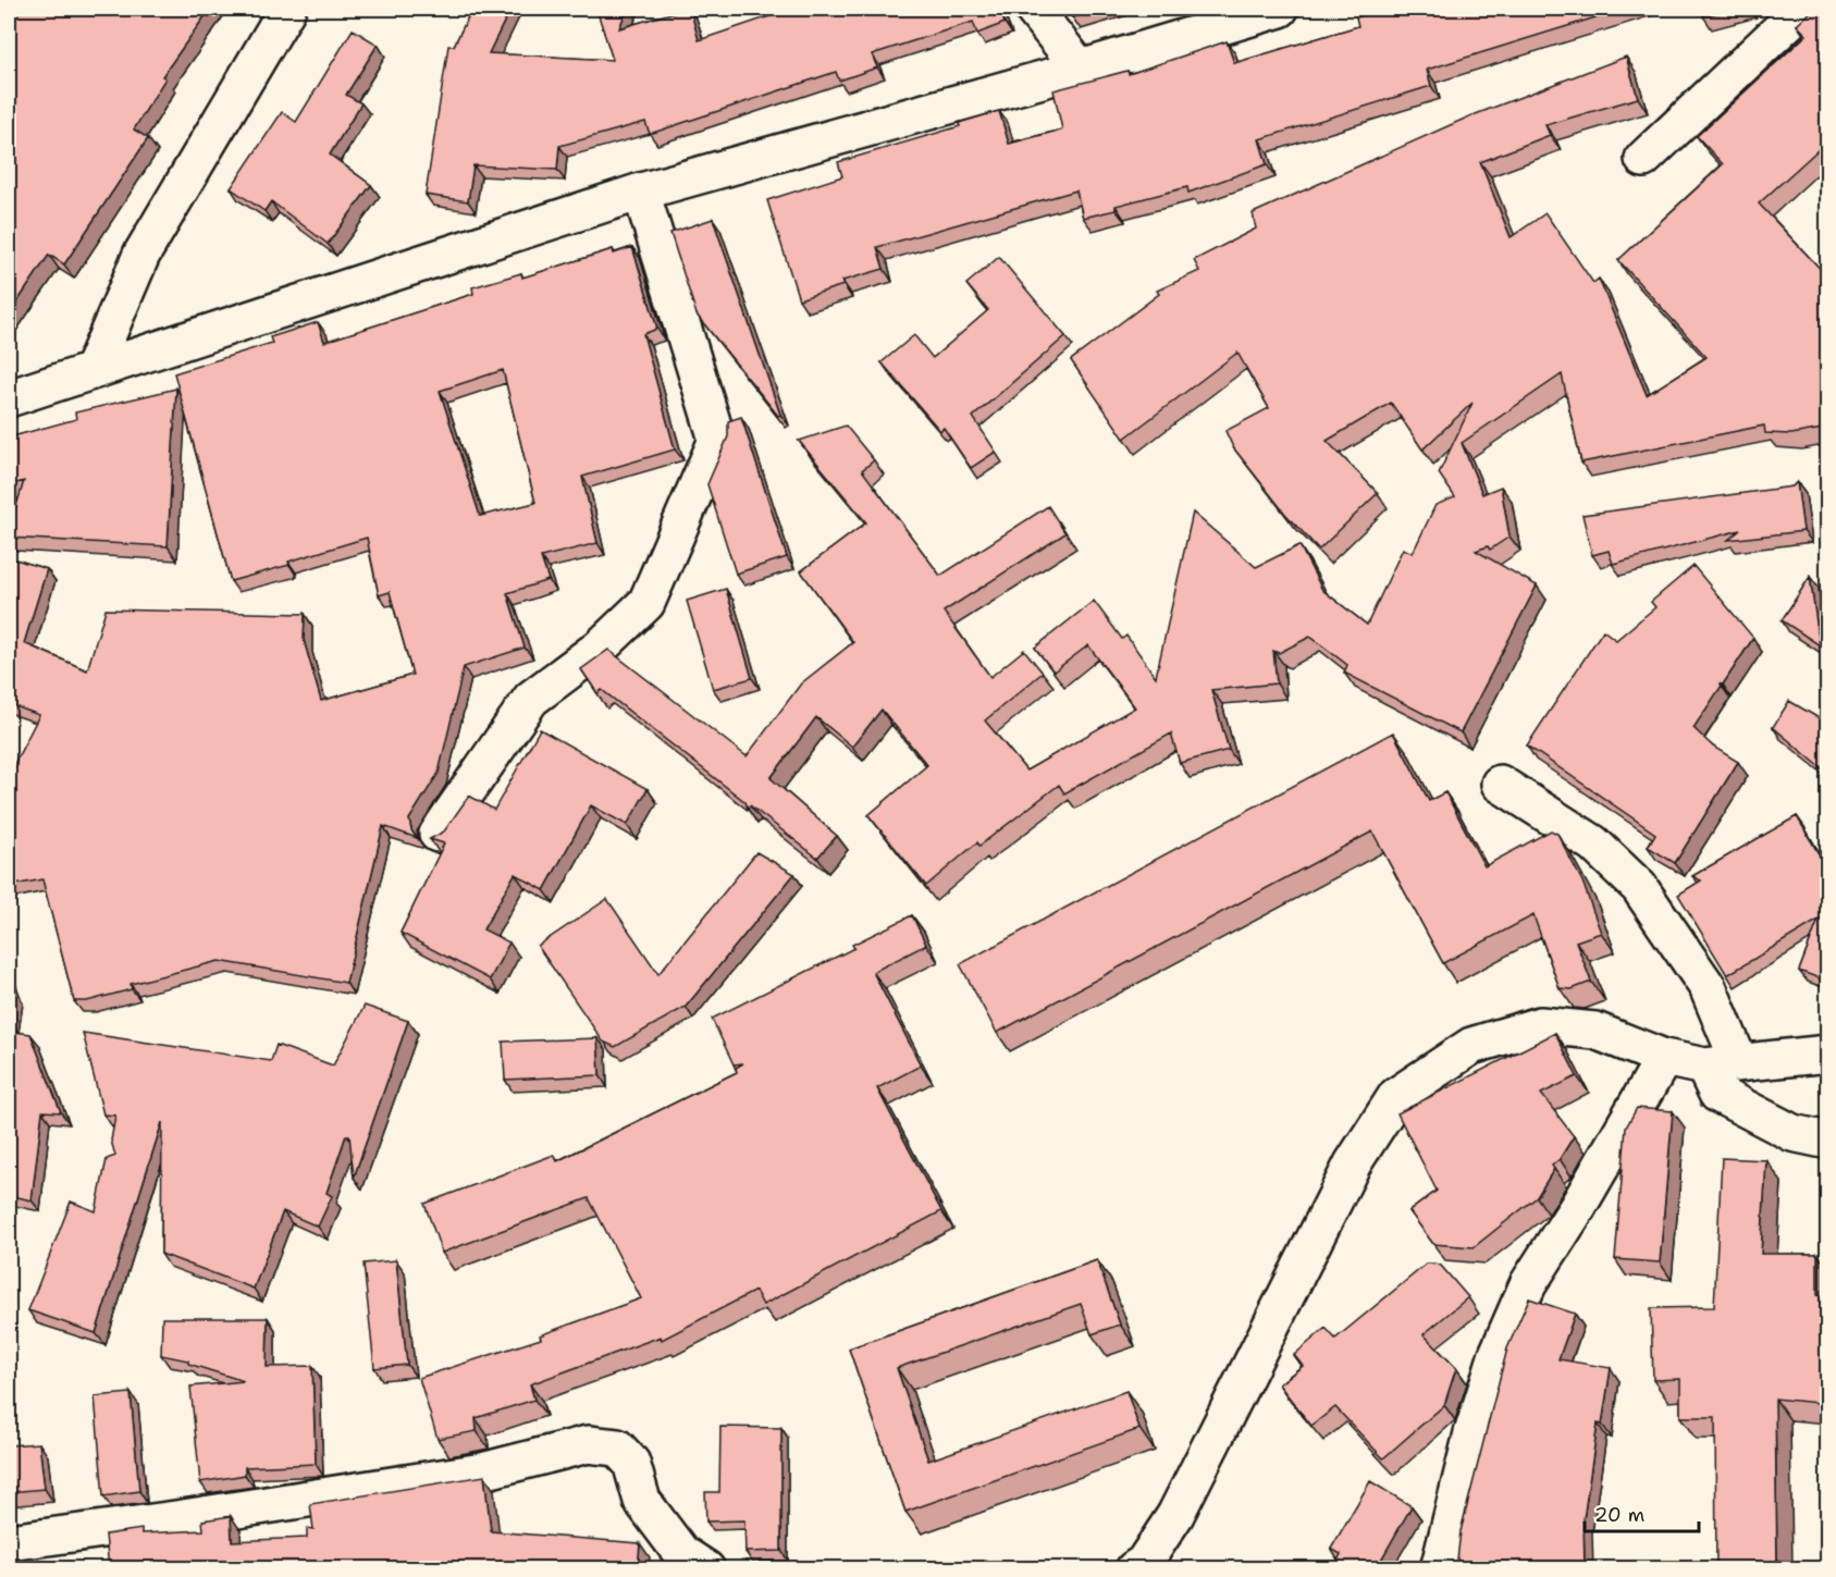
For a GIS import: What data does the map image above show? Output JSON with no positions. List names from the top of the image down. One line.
{"scale_bar":"20 m"}
